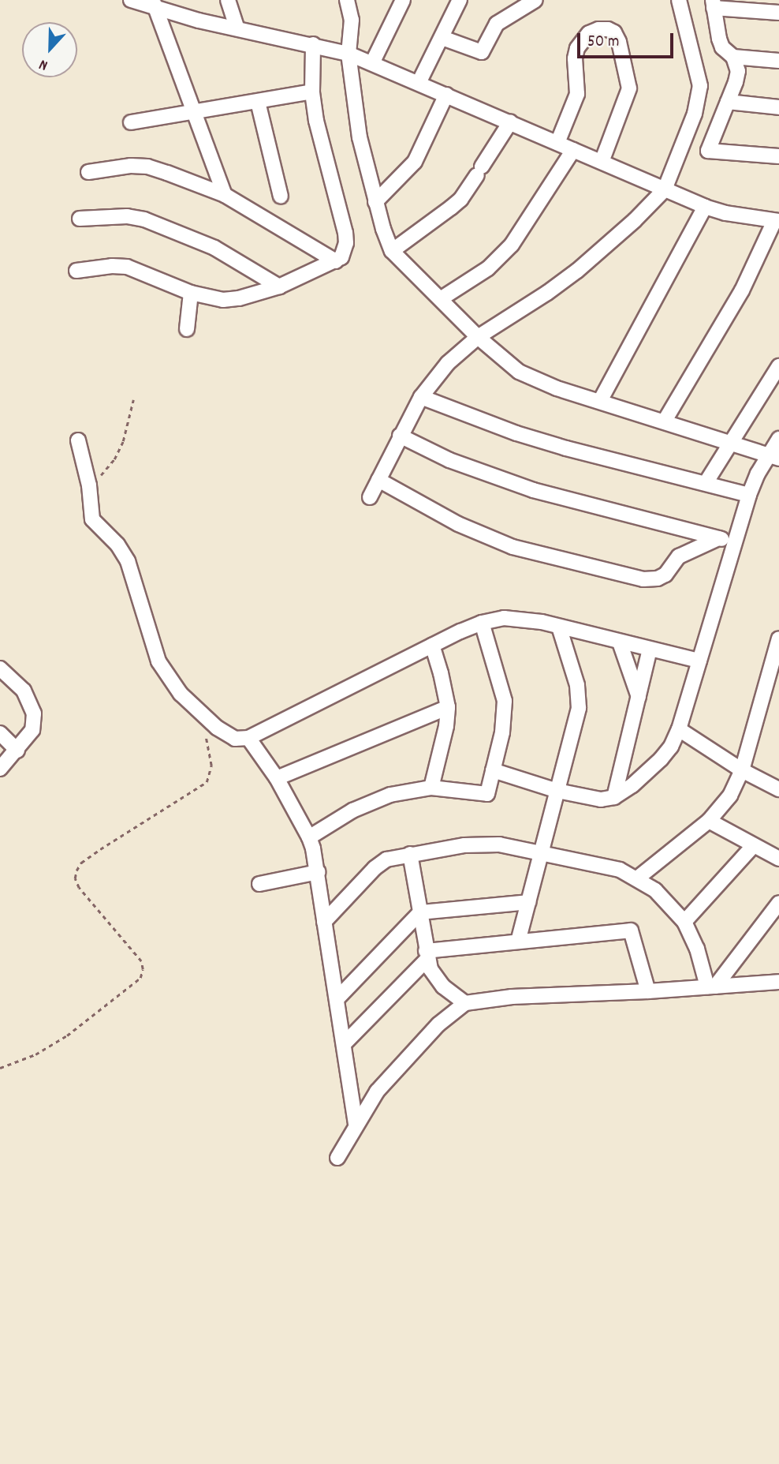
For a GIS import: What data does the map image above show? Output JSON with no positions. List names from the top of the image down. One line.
{"scale_bar":"50 m","north":"bottom"}
